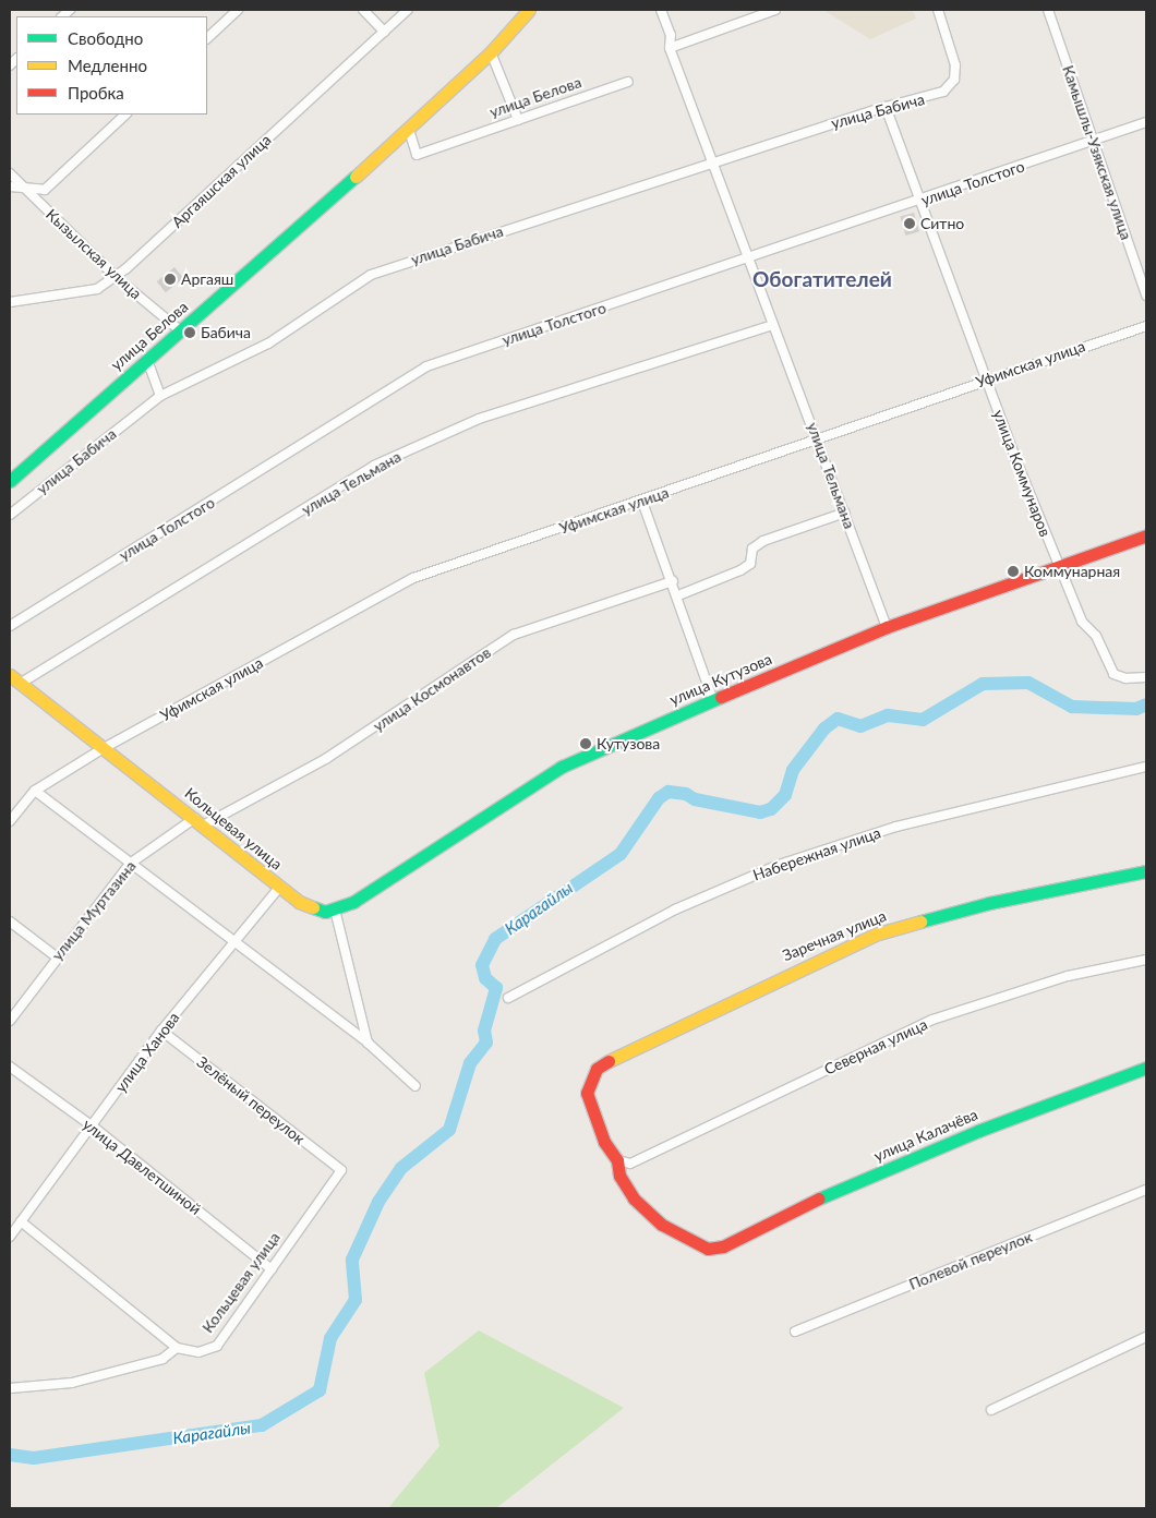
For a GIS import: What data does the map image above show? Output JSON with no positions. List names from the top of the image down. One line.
{"streets":{"main road":["улица Белова","улица Кутузова","Кольцевая улица","Заречная улица","улица Калачёва"],"street":["улица Бабича","Камышлы-Узякская улица","Аргаяшская улица","улица Толстого","Кызылская улица","Уфимская улица","улица Коммунаров","улица Тельмана","улица Космонавтов","Набережная улица","улица Муртазина","Северная улица","улица Ханова","Зелёный переулок","улица Давлетшиной","Полевой переулок"]},"crossings":[["улица Белова","Кызылская улица"],["улица Бабича","улица Коммунаров"],["улица Бабича","улица Тельмана"],["Камышлы-Узякская улица","улица Толстого"],["Аргаяшская улица","Кызылская улица"],["улица Толстого","улица Коммунаров"],["улица Толстого","улица Тельмана"],["Уфимская улица","улица Коммунаров"],["Уфимская улица","улица Тельмана"],["Уфимская улица","Кольцевая улица"],["улица Коммунаров","улица Кутузова"],["улица Тельмана","улица Кутузова"],["улица Тельмана","Кольцевая улица"],["улица Кутузова","Кольцевая улица"],["улица Космонавтов","Кольцевая улица"],["улица Космонавтов","улица Муртазина"],["Кольцевая улица","улица Муртазина"],["Кольцевая улица","улица Ханова"],["Кольцевая улица","Зелёный переулок"],["Кольцевая улица","улица Давлетшиной"],["Заречная улица","Северная улица"],["Заречная улица","улица Калачёва"],["Северная улица","улица Калачёва"],["улица Ханова","Зелёный переулок"],["улица Ханова","улица Давлетшиной"]],"districts":["Обогатителей"],"water":["Карагайлы"],"places":["Ситно","Аргаяш","Бабича","Коммунарная","Кутузова"],"legend":["Свободно","Медленно","Пробка"]}
